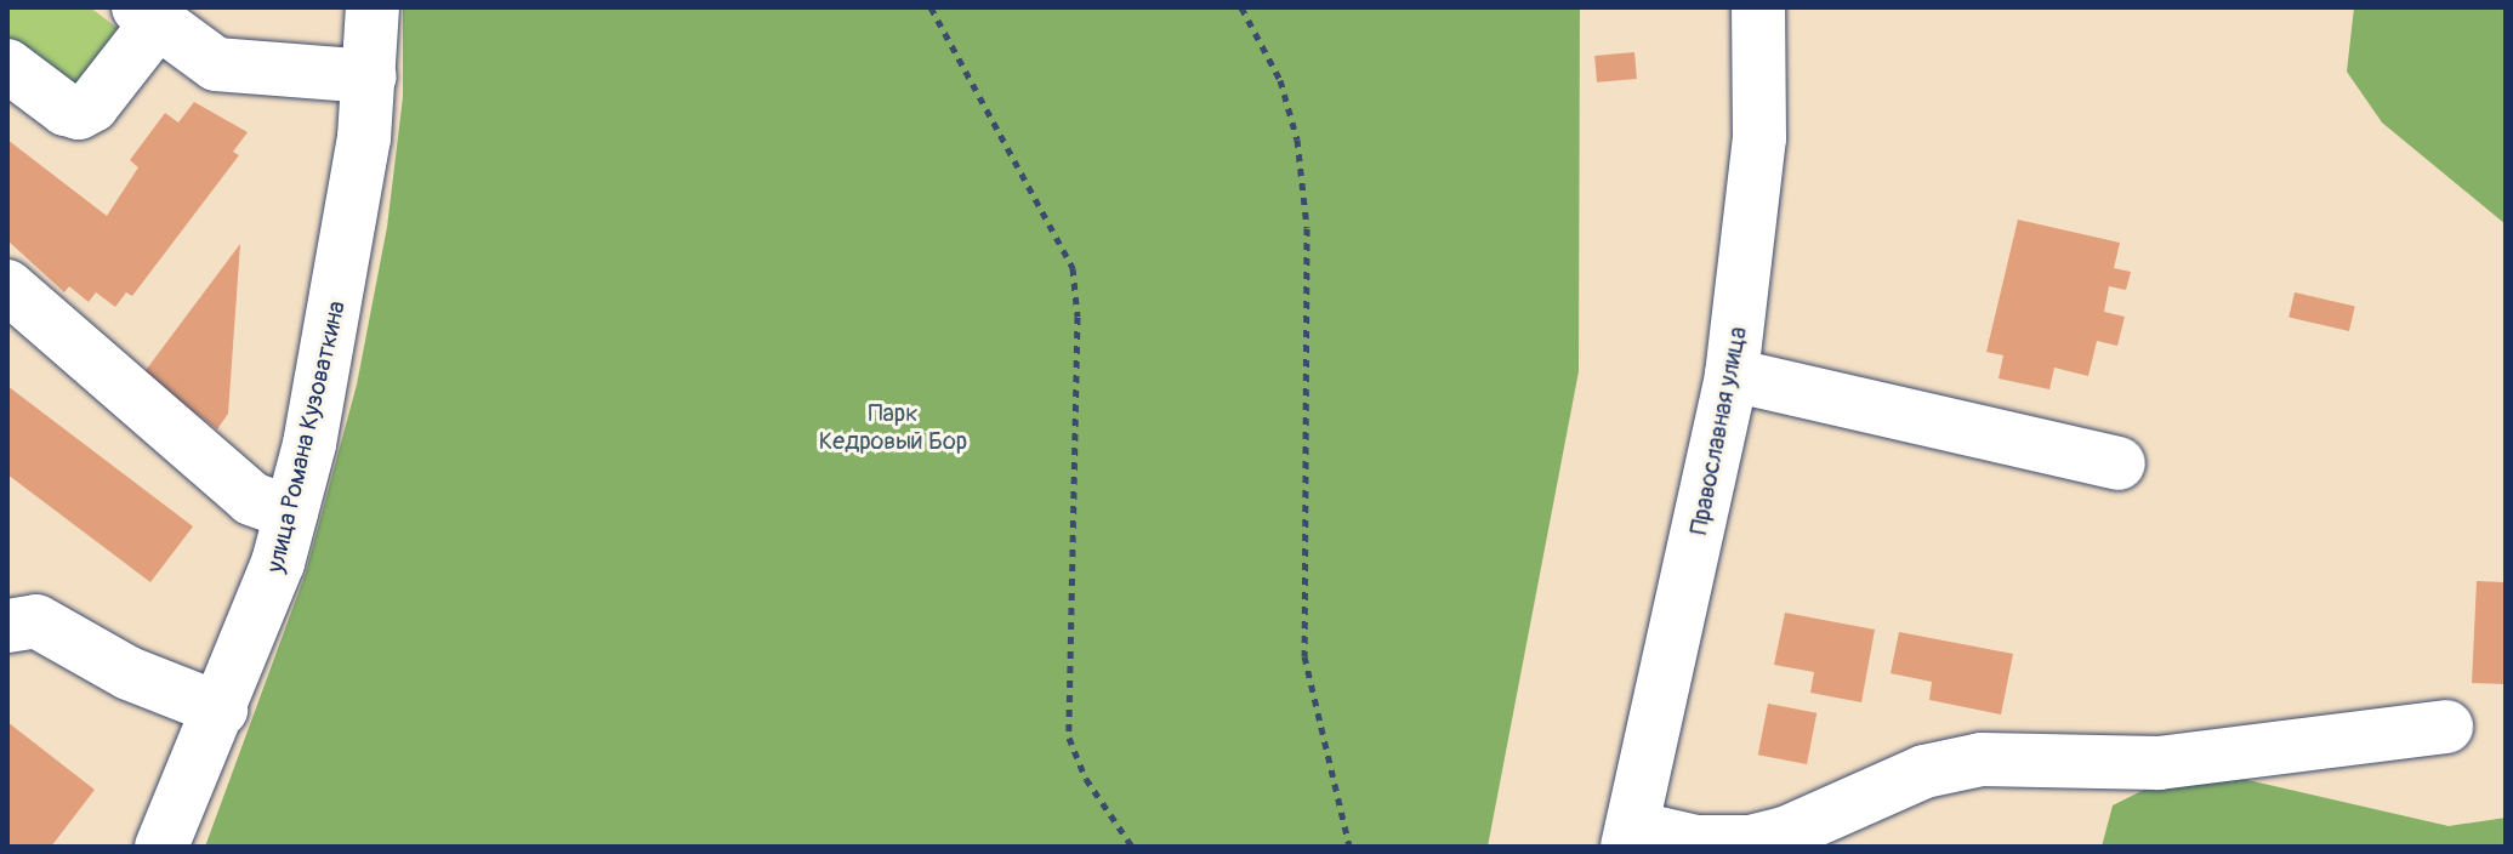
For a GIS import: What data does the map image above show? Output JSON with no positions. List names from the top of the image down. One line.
{"streets":{"street":["Православная улица","улица Романа Кузоваткина"]},"parks":["Парк Кедровый Бор"]}
